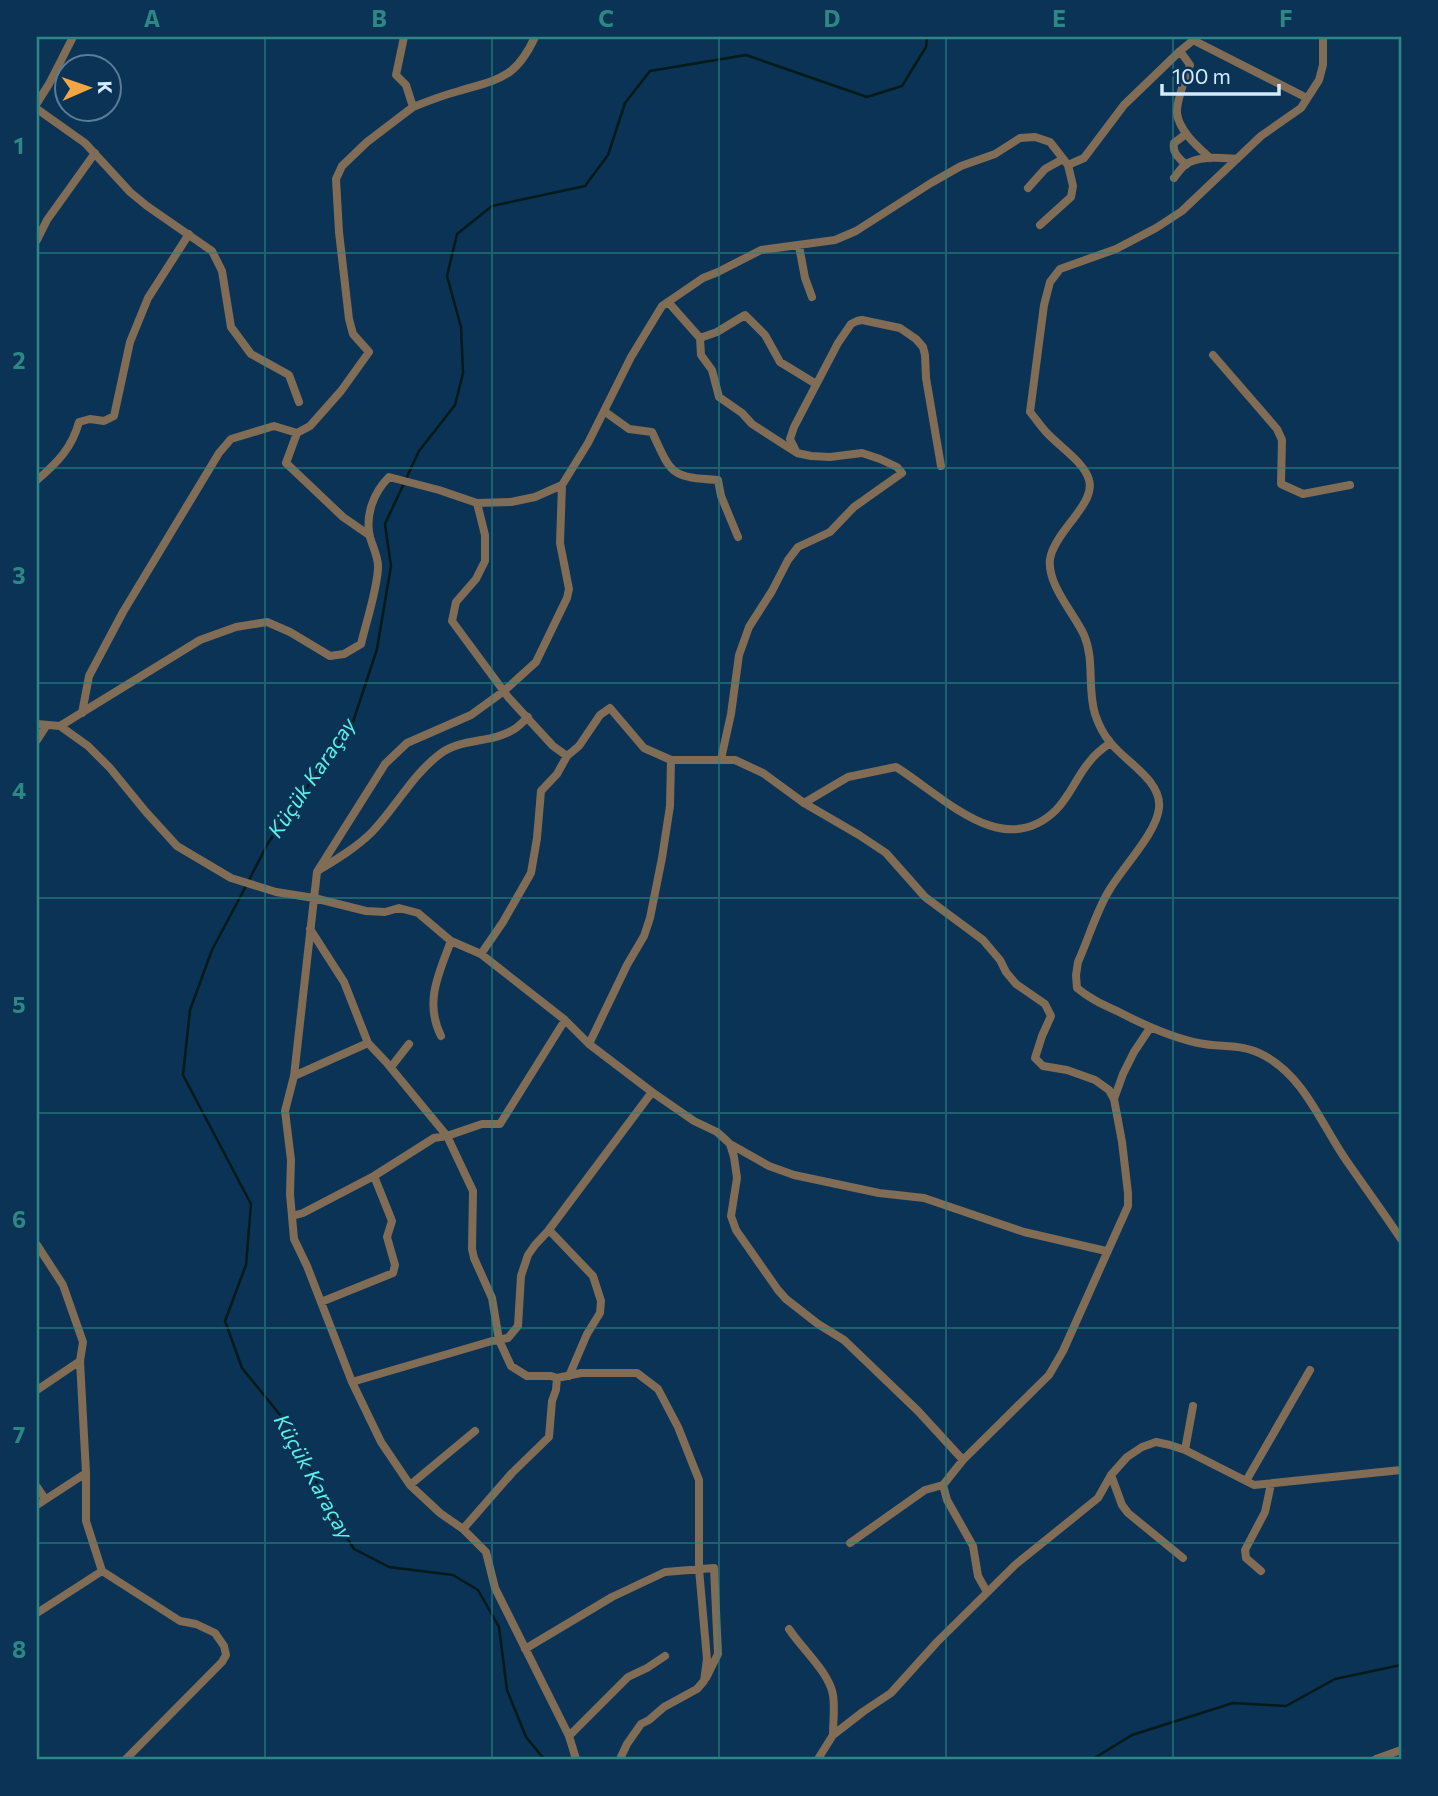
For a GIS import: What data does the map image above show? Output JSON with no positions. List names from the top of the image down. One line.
{"water":["Küçük Karaçay"],"scale_bar":"100 m","north":"right","grid":{"columns":["A","B","C","D","E","F"],"rows":["1","2","3","4","5","6","7","8"]}}
